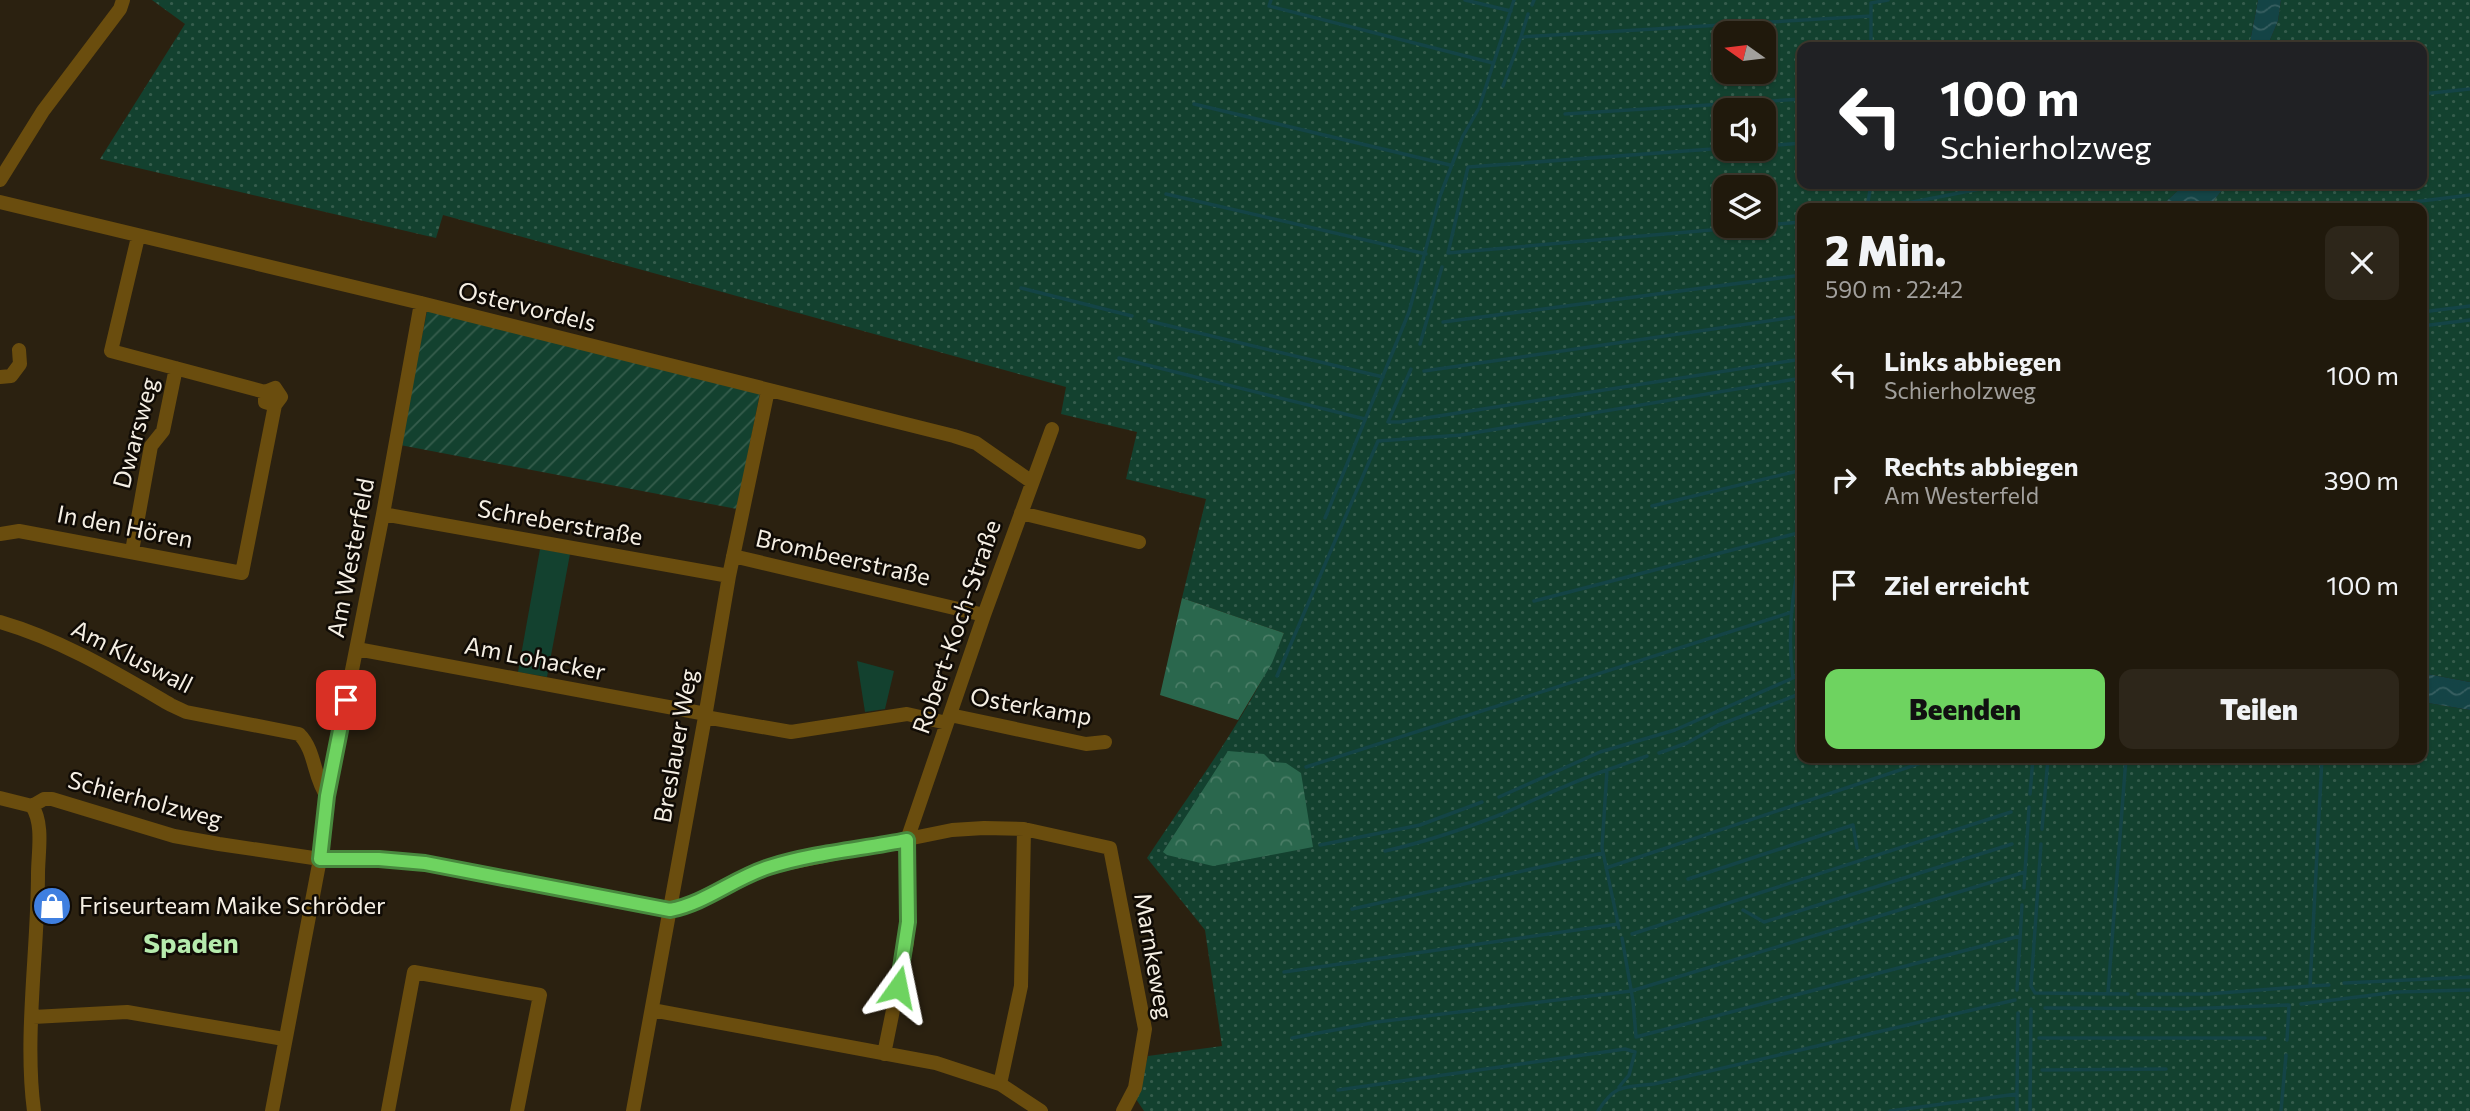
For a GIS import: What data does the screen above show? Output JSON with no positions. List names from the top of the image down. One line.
{"streets":{"street":["Ostervordels","Dwarsweg","Schreberstraße","In den Hören","Am Westerfeld","Brombeerstraße","Robert-Koch-Straße","Am Kluswall","Am Lohacker","Osterkamp","Breslauer Weg","Schierholzweg","Marnkeweg"]},"crossings":[["Ostervordels","Am Westerfeld"],["Ostervordels","Robert-Koch-Straße"],["Ostervordels","Breslauer Weg"],["Dwarsweg","In den Hören"],["Schreberstraße","Am Westerfeld"],["Schreberstraße","Breslauer Weg"],["Am Westerfeld","Am Kluswall"],["Am Westerfeld","Am Lohacker"],["Am Westerfeld","Schierholzweg"],["Brombeerstraße","Robert-Koch-Straße"],["Brombeerstraße","Breslauer Weg"],["Robert-Koch-Straße","Am Lohacker"],["Robert-Koch-Straße","Osterkamp"],["Am Lohacker","Osterkamp"],["Am Lohacker","Breslauer Weg"],["Breslauer Weg","Schierholzweg"]],"districts":["Spaden"],"places":{"shop":["Friseurteam Maike Schröder"]},"north":"left","page":{"turn":["100 m","Schierholzweg"],"heading":["2 Min.","590 m · 22:42"],"list":[{"name":"Links abbiegen","note":"Schierholzweg","value":"100 m"},{"name":"Rechts abbiegen","note":"Am Westerfeld","value":"390 m"},{"name":"Ziel erreicht","value":"100 m"}],"buttons":["Beenden","Teilen"]}}
